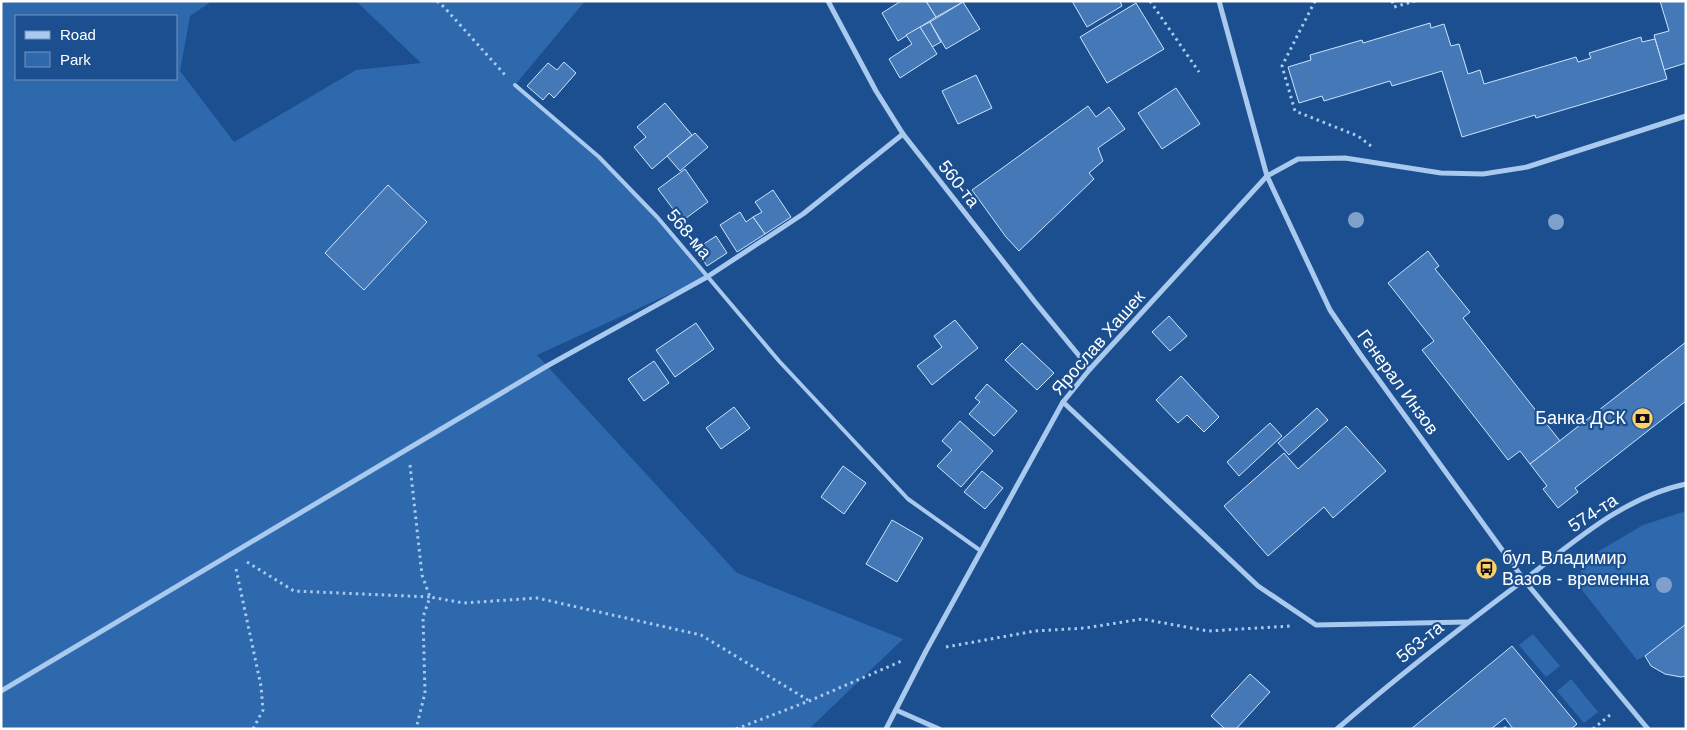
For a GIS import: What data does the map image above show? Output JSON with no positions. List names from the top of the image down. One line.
{"streets":{"street":["560-та","568-ма","Ярослав Хашек","Генерал Инзов","574-та","563-та"]},"crossings":[["560-та","568-ма"],["560-та","Ярослав Хашек"],["Ярослав Хашек","Генерал Инзов"],["Генерал Инзов","574-та"],["Генерал Инзов","563-та"],["574-та","563-та"]],"places":{"bank":["Банка ДСК"],"bus stop":["бул. Владимир Вазов - временна"]},"legend":["Road","Park"]}
